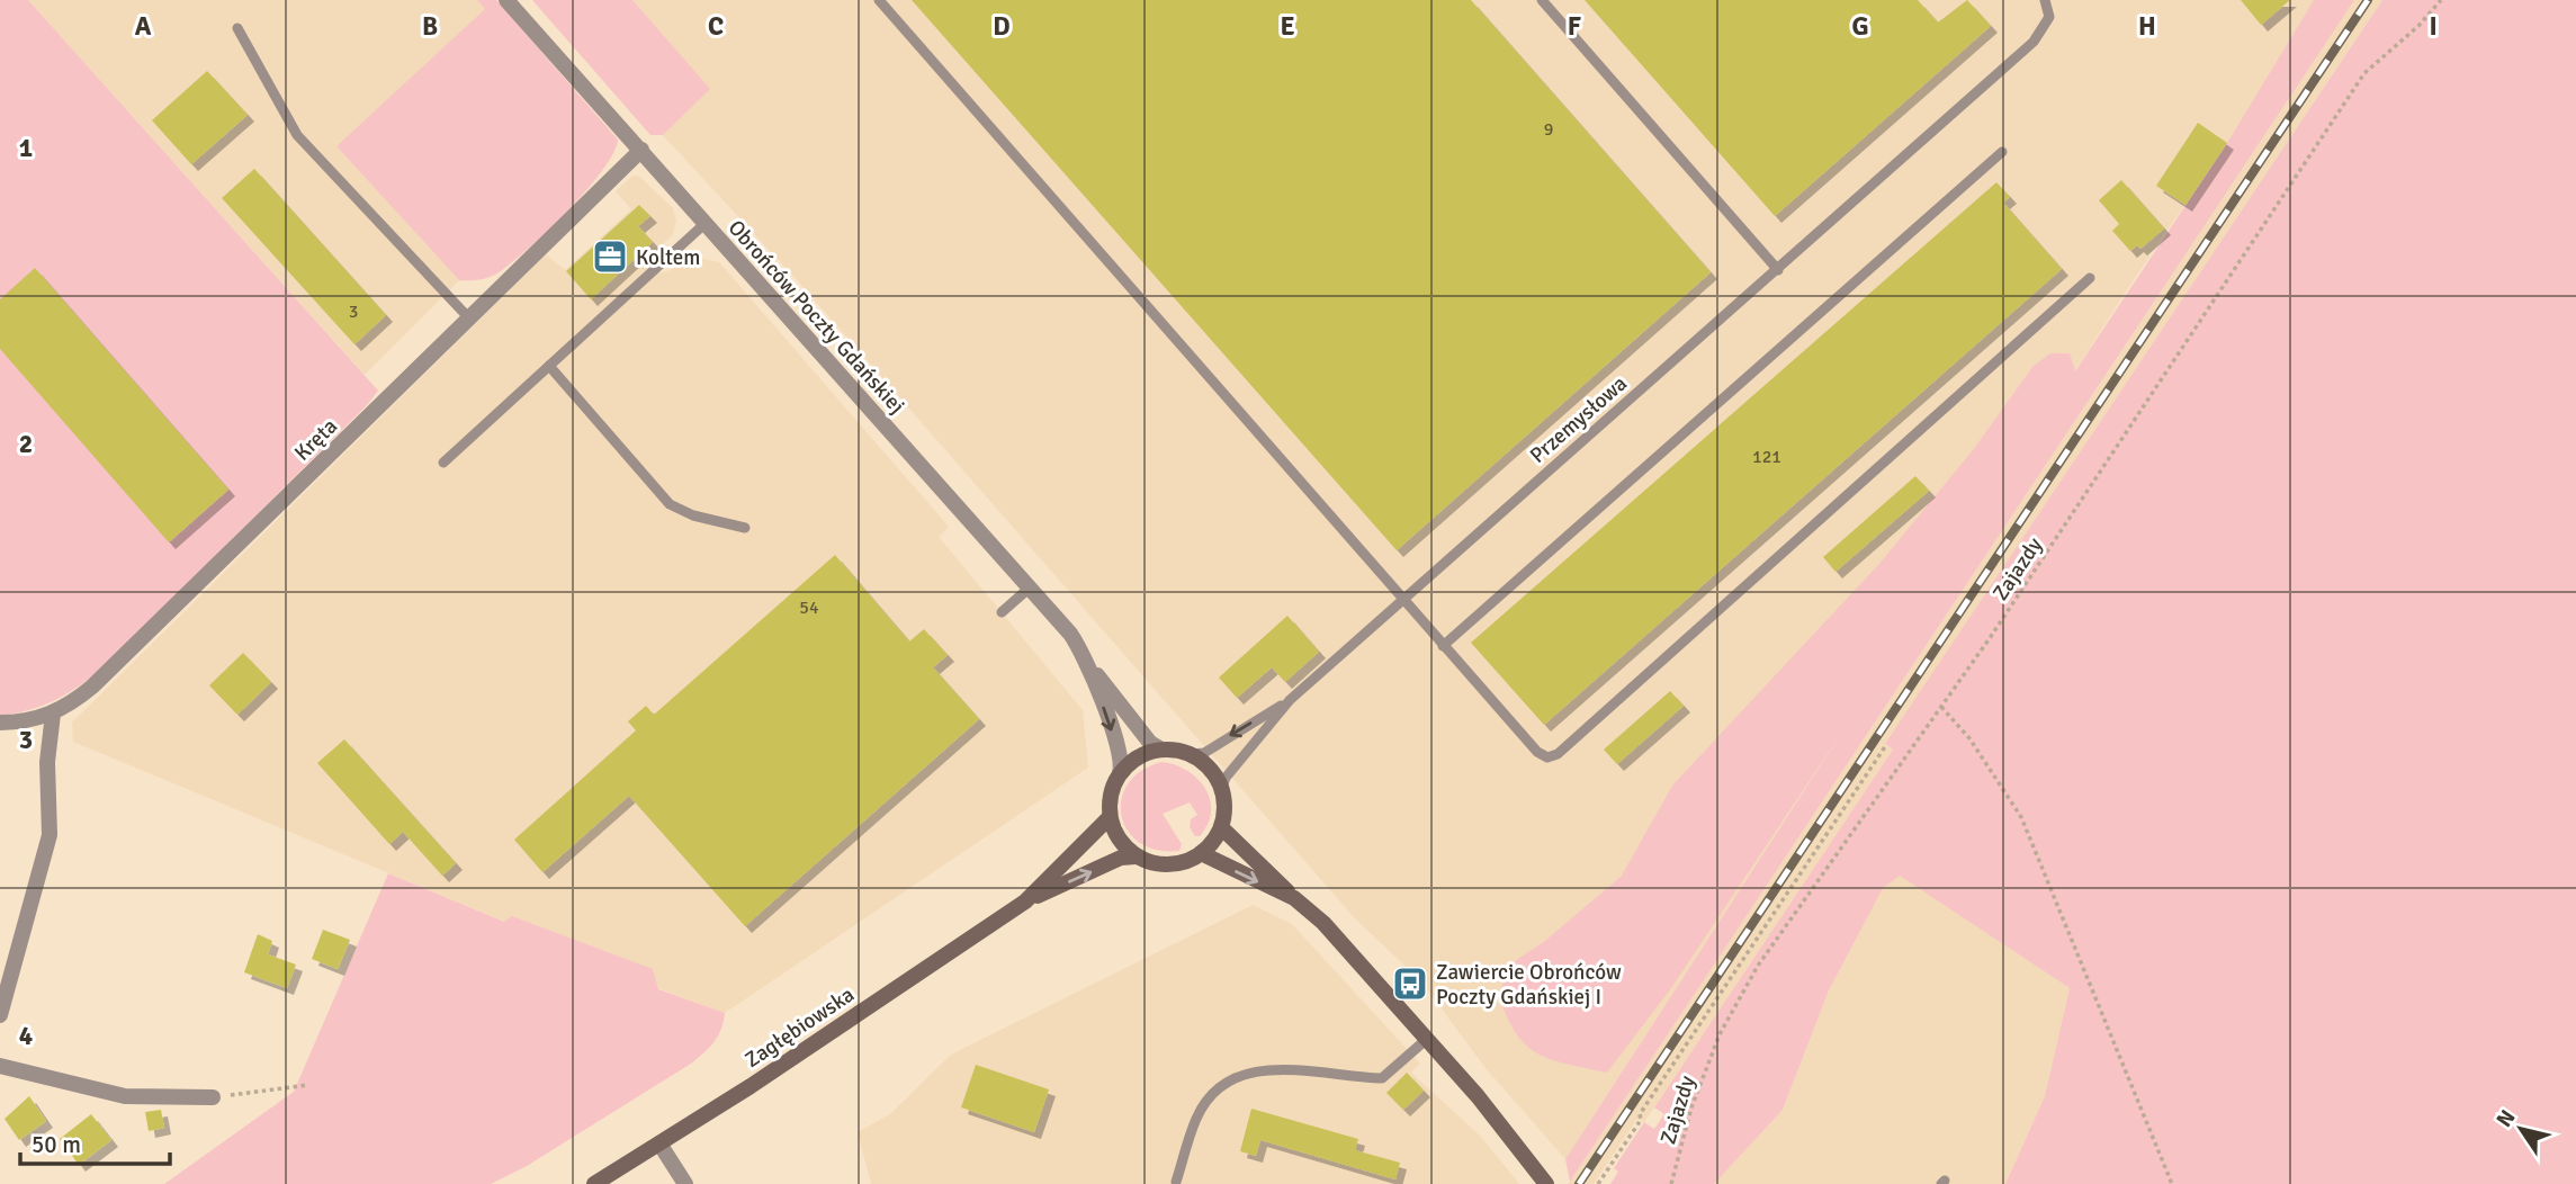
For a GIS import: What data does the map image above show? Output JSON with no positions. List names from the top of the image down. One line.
{"streets":{"main road":["Zagłębiowska"],"street":["Obrońców Poczty Gdańskiej","Kręta"],"lane":["Przemysłowa"],"path":["Zajazdy"]},"crossings":[["Obrońców Poczty Gdańskiej","Kręta"],["Obrońców Poczty Gdańskiej","Zagłębiowska"]],"places":{"office":["Koltem"],"bus stop":["Zawiercie Obrońców Poczty Gdańskiej I"]},"house_numbers":["9","3","121","54"],"scale_bar":"50 m","north":"top left","grid":{"columns":["A","B","C","D","E","F","G","H","I"],"rows":["1","2","3","4"]}}
